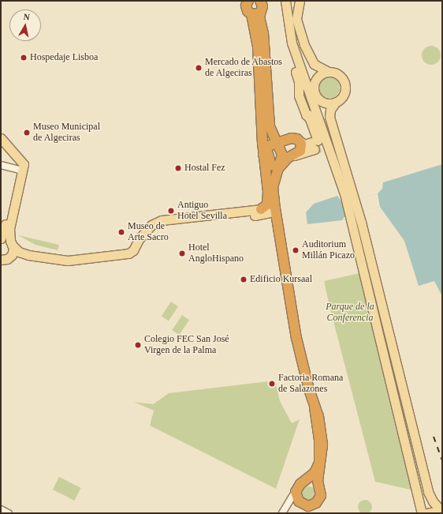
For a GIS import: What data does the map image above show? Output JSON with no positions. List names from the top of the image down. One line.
{"parks":["Parque de la Conferencia"],"places":["Hospedaje Lisboa","Mercado de Abastos de Algeciras","Museo Municipal de Algeciras","Hostal Fez","Antiguo Hotel Sevilla","Museo de Arte Sacro","Auditorium Millán Picazo","Hotel AngloHispano","Edificio Kursaal","Colegio FEC San José Virgen de la Palma","Factoria Romana de Salazones"],"north":"top"}
